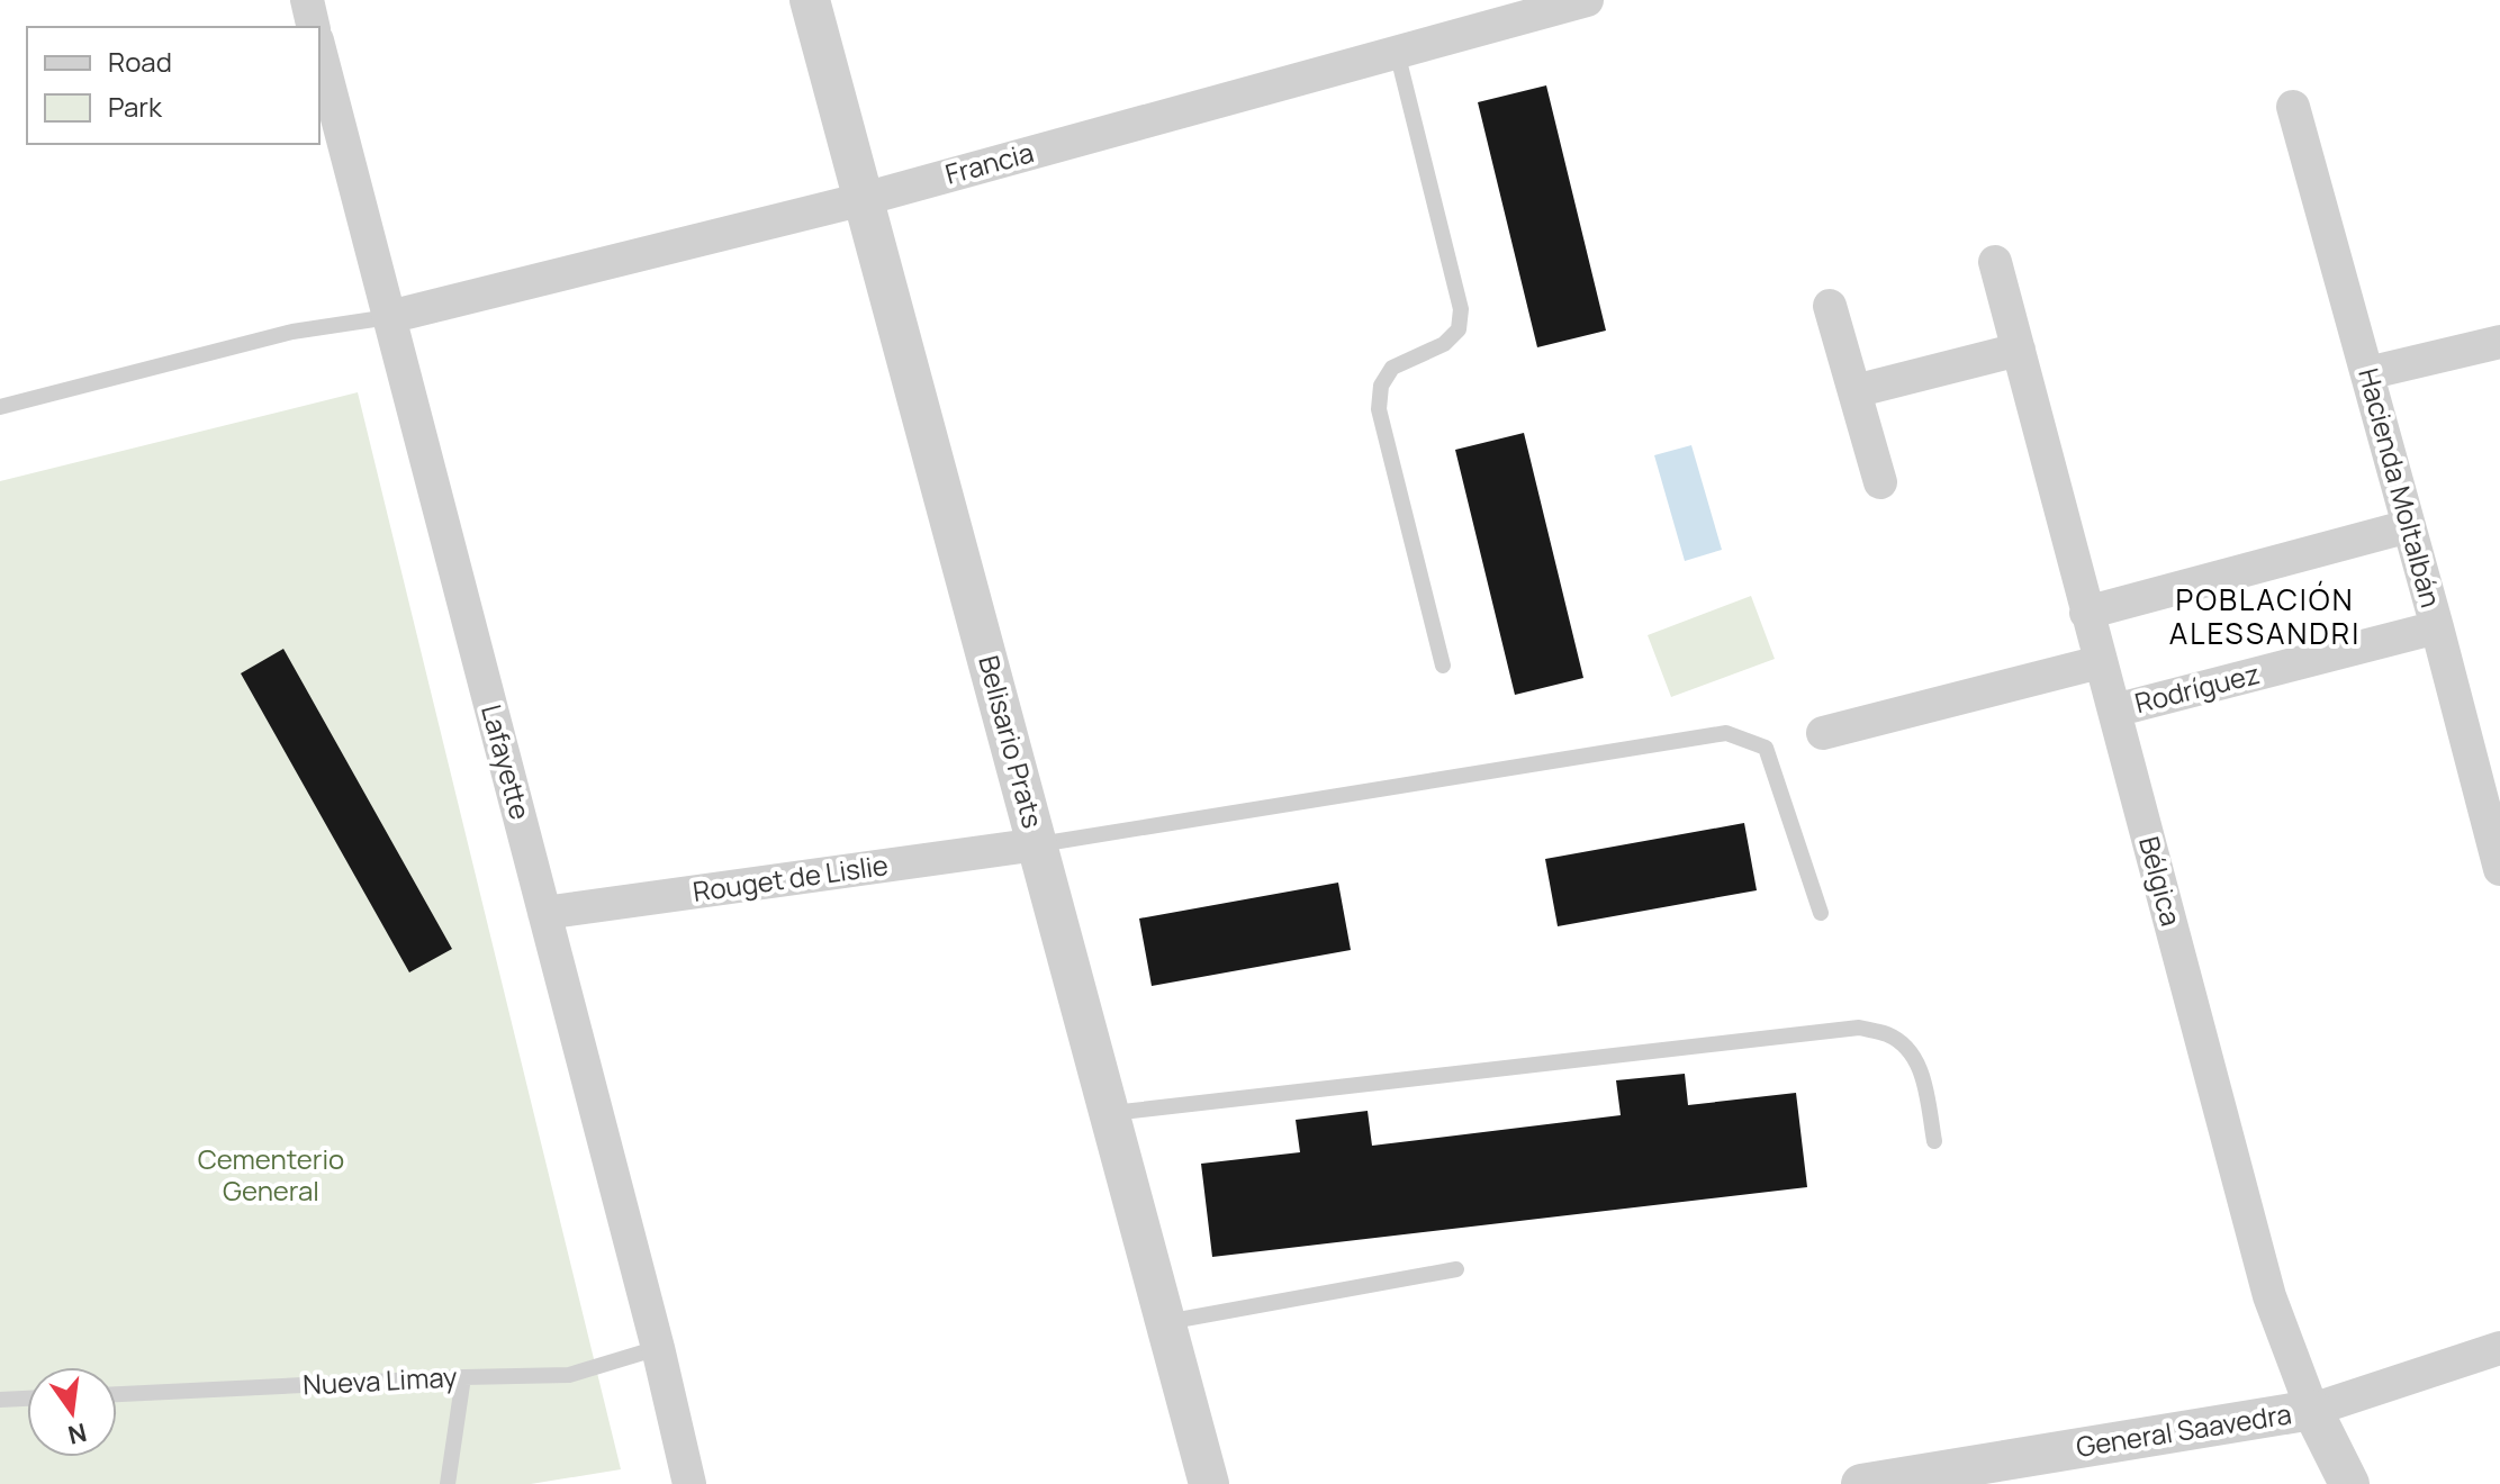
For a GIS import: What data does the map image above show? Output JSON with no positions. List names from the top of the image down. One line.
{"streets":{"street":["Francia","Hacienda Moltalbán","Rodríguez","Belisario Prats","Lafayette","Rouget de Lislie","Bélgica","General Saavedra"],"lane":["Nueva Limay"]},"crossings":[["Francia","Belisario Prats"],["Francia","Lafayette"],["Hacienda Moltalbán","Rodríguez"],["Rodríguez","Bélgica"],["Belisario Prats","Rouget de Lislie"],["Lafayette","Rouget de Lislie"],["Lafayette","Nueva Limay"],["Bélgica","General Saavedra"]],"districts":["POBLACIÓN ALESSANDRI"],"parks":["Cementerio General"],"legend":["Road","Park"],"north":"bottom"}
